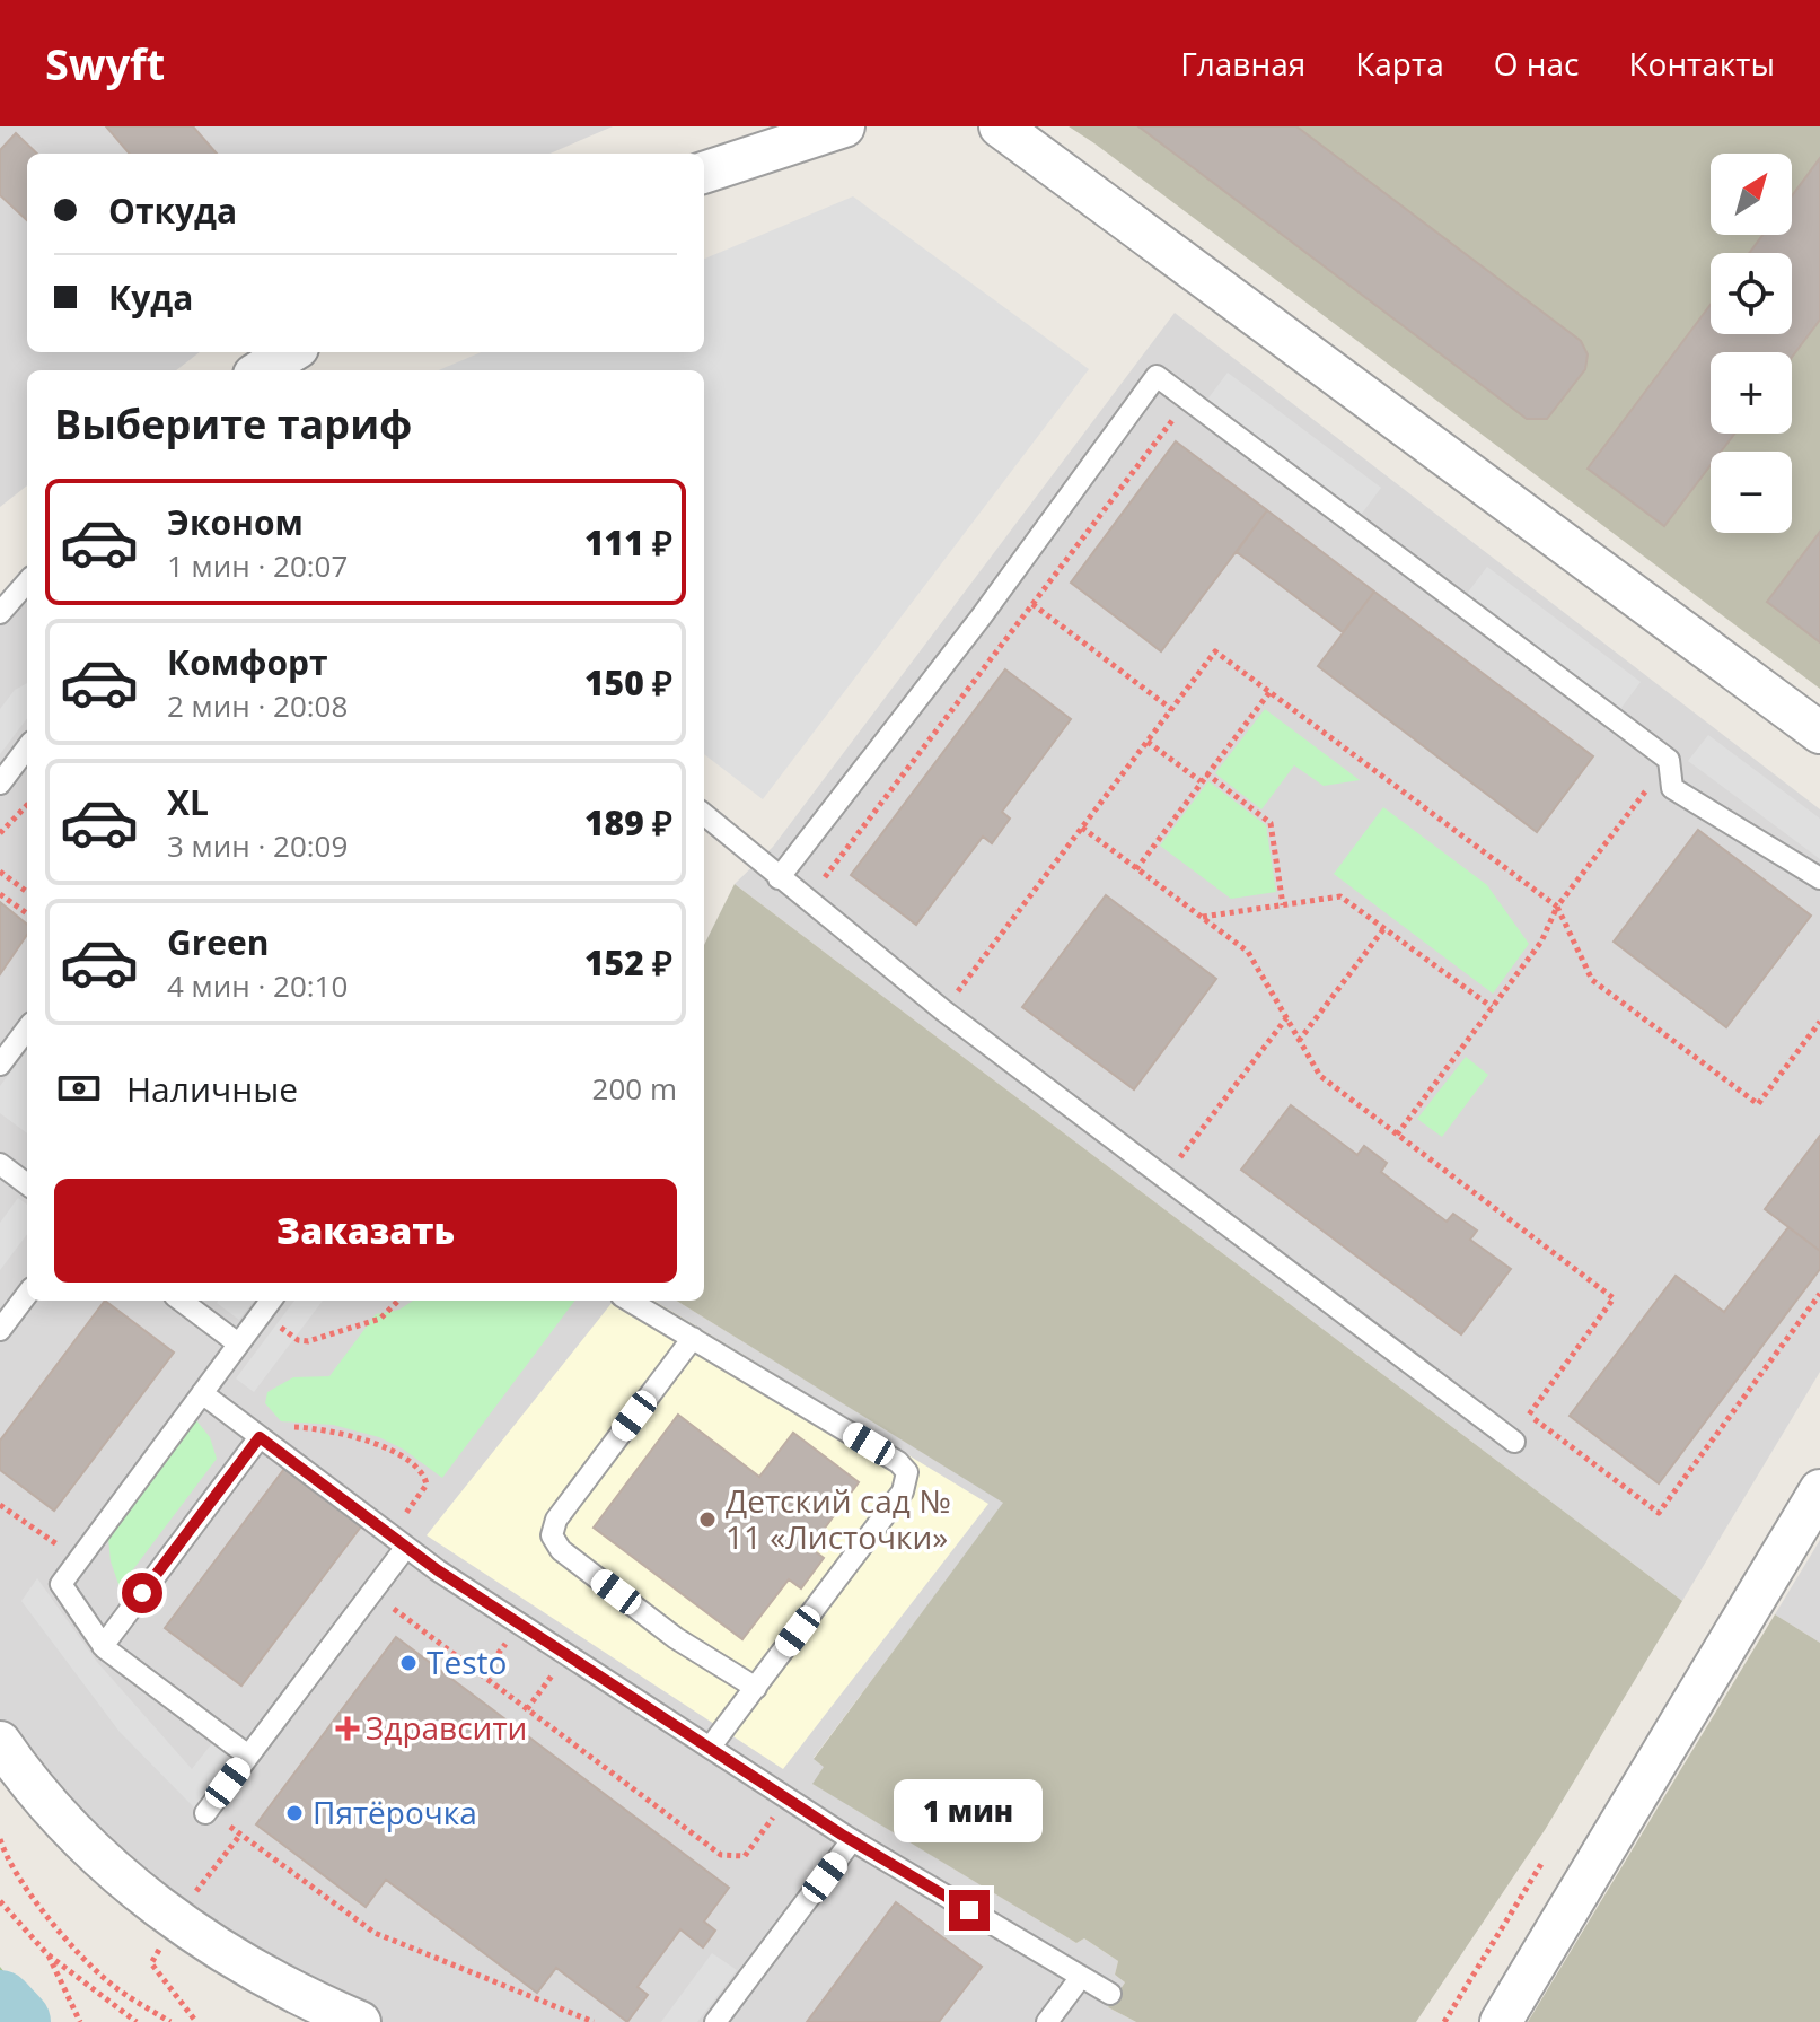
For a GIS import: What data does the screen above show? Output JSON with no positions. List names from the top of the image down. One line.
{"places":{"other":["Детский сад № 11 «Листочки»","Testo","Пятёрочка"],"health":["Здравсити"]},"north":"top right","page":{"header":"Swyft","nav":["Главная","Карта","О нас","Контакты"],"map_buttons":["+","−"],"banner":["Откуда","Куда"],"heading":"Выберите тариф","list":[{"name":"Эконом","note":"1 мин · 20:07","value":"111 ₽"},{"name":"Комфорт","note":"2 мин · 20:08","value":"150 ₽"},{"name":"XL","note":"3 мин · 20:09","value":"189 ₽"},{"name":"Green","note":"4 мин · 20:10","value":"152 ₽"}],"pay":["Наличные","200 m"],"buttons":"Заказать","bubble":"1 мин"}}
